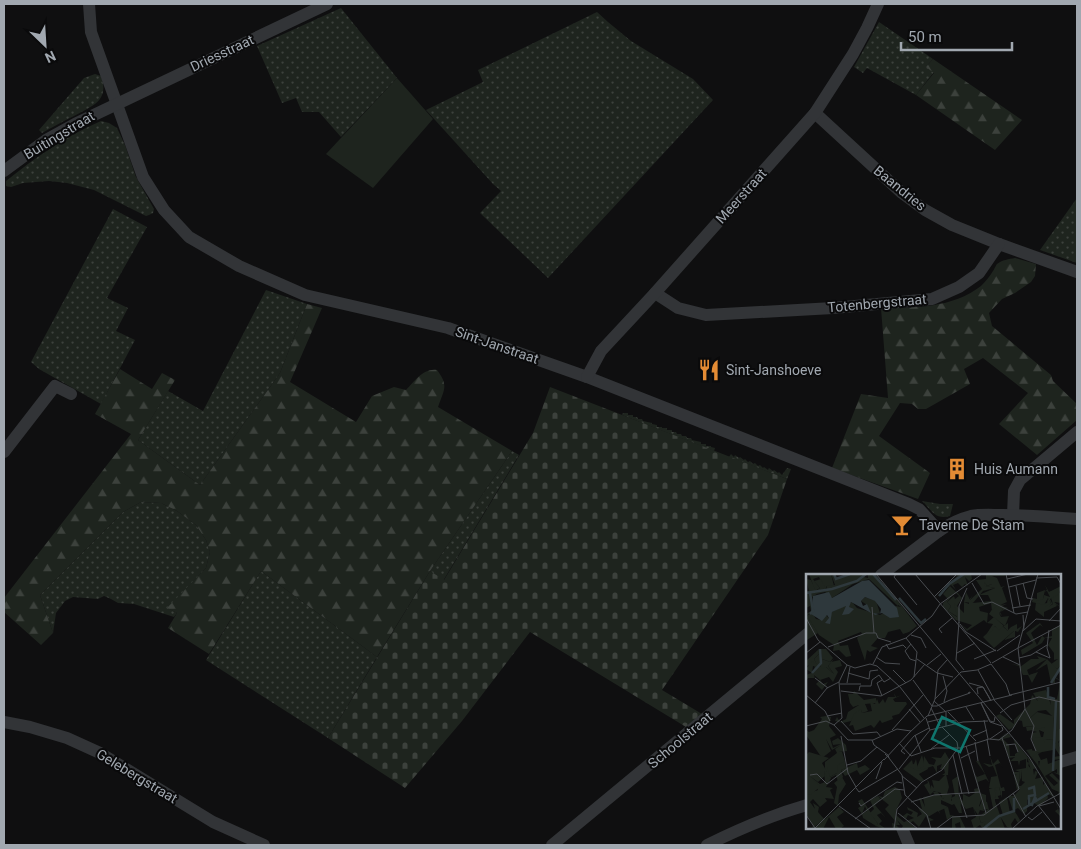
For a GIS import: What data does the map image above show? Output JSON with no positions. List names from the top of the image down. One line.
{"streets":{"street":["Driesstraat","Buitingstraat","Baandries","Meerstraat","Totenbergstraat","Sint-Janstraat","Schoolstraat","Gelebergstraat"]},"crossings":[["Driesstraat","Buitingstraat"],["Driesstraat","Sint-Janstraat"],["Buitingstraat","Sint-Janstraat"],["Baandries","Meerstraat"],["Baandries","Totenbergstraat"],["Meerstraat","Totenbergstraat"],["Meerstraat","Sint-Janstraat"]],"places":{"restaurant":["Sint-Janshoeve"],"building":["Huis Aumann"],"bar":["Taverne De Stam"]},"scale_bar":"50 m","north":"bottom right"}
